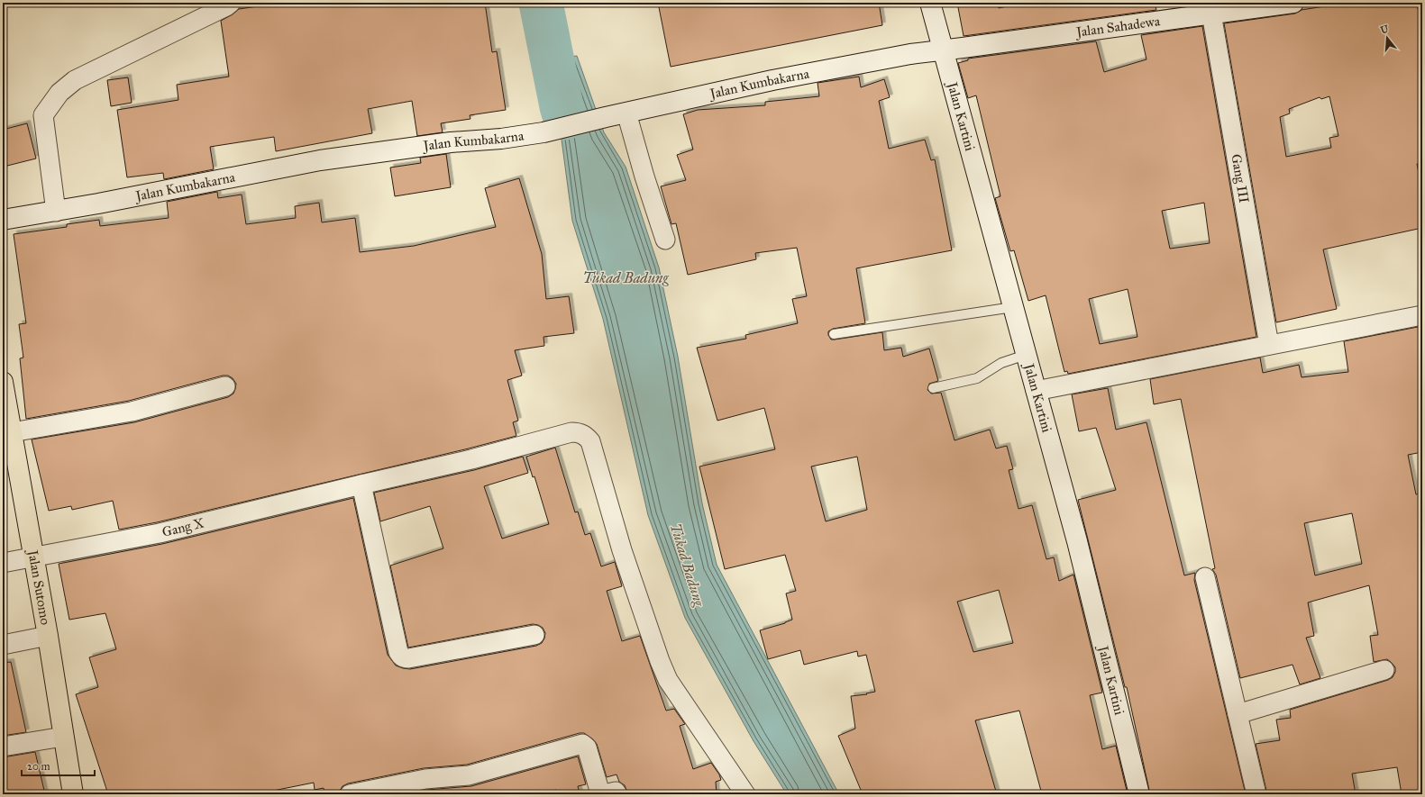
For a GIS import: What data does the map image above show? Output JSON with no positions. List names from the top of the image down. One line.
{"streets":{"highway":["Jalan Sutomo"],"street":["Jalan Sahadewa","Jalan Kumbakarna","Jalan Kartini","Gang III","Gang X"]},"crossings":[["Jalan Sahadewa","Jalan Kumbakarna"],["Jalan Sahadewa","Jalan Kartini"],["Jalan Sahadewa","Gang III"],["Jalan Kumbakarna","Jalan Kartini"],["Gang X","Jalan Sutomo"]],"water":["Tukad Badung"],"scale_bar":"20 m","north":"top"}
